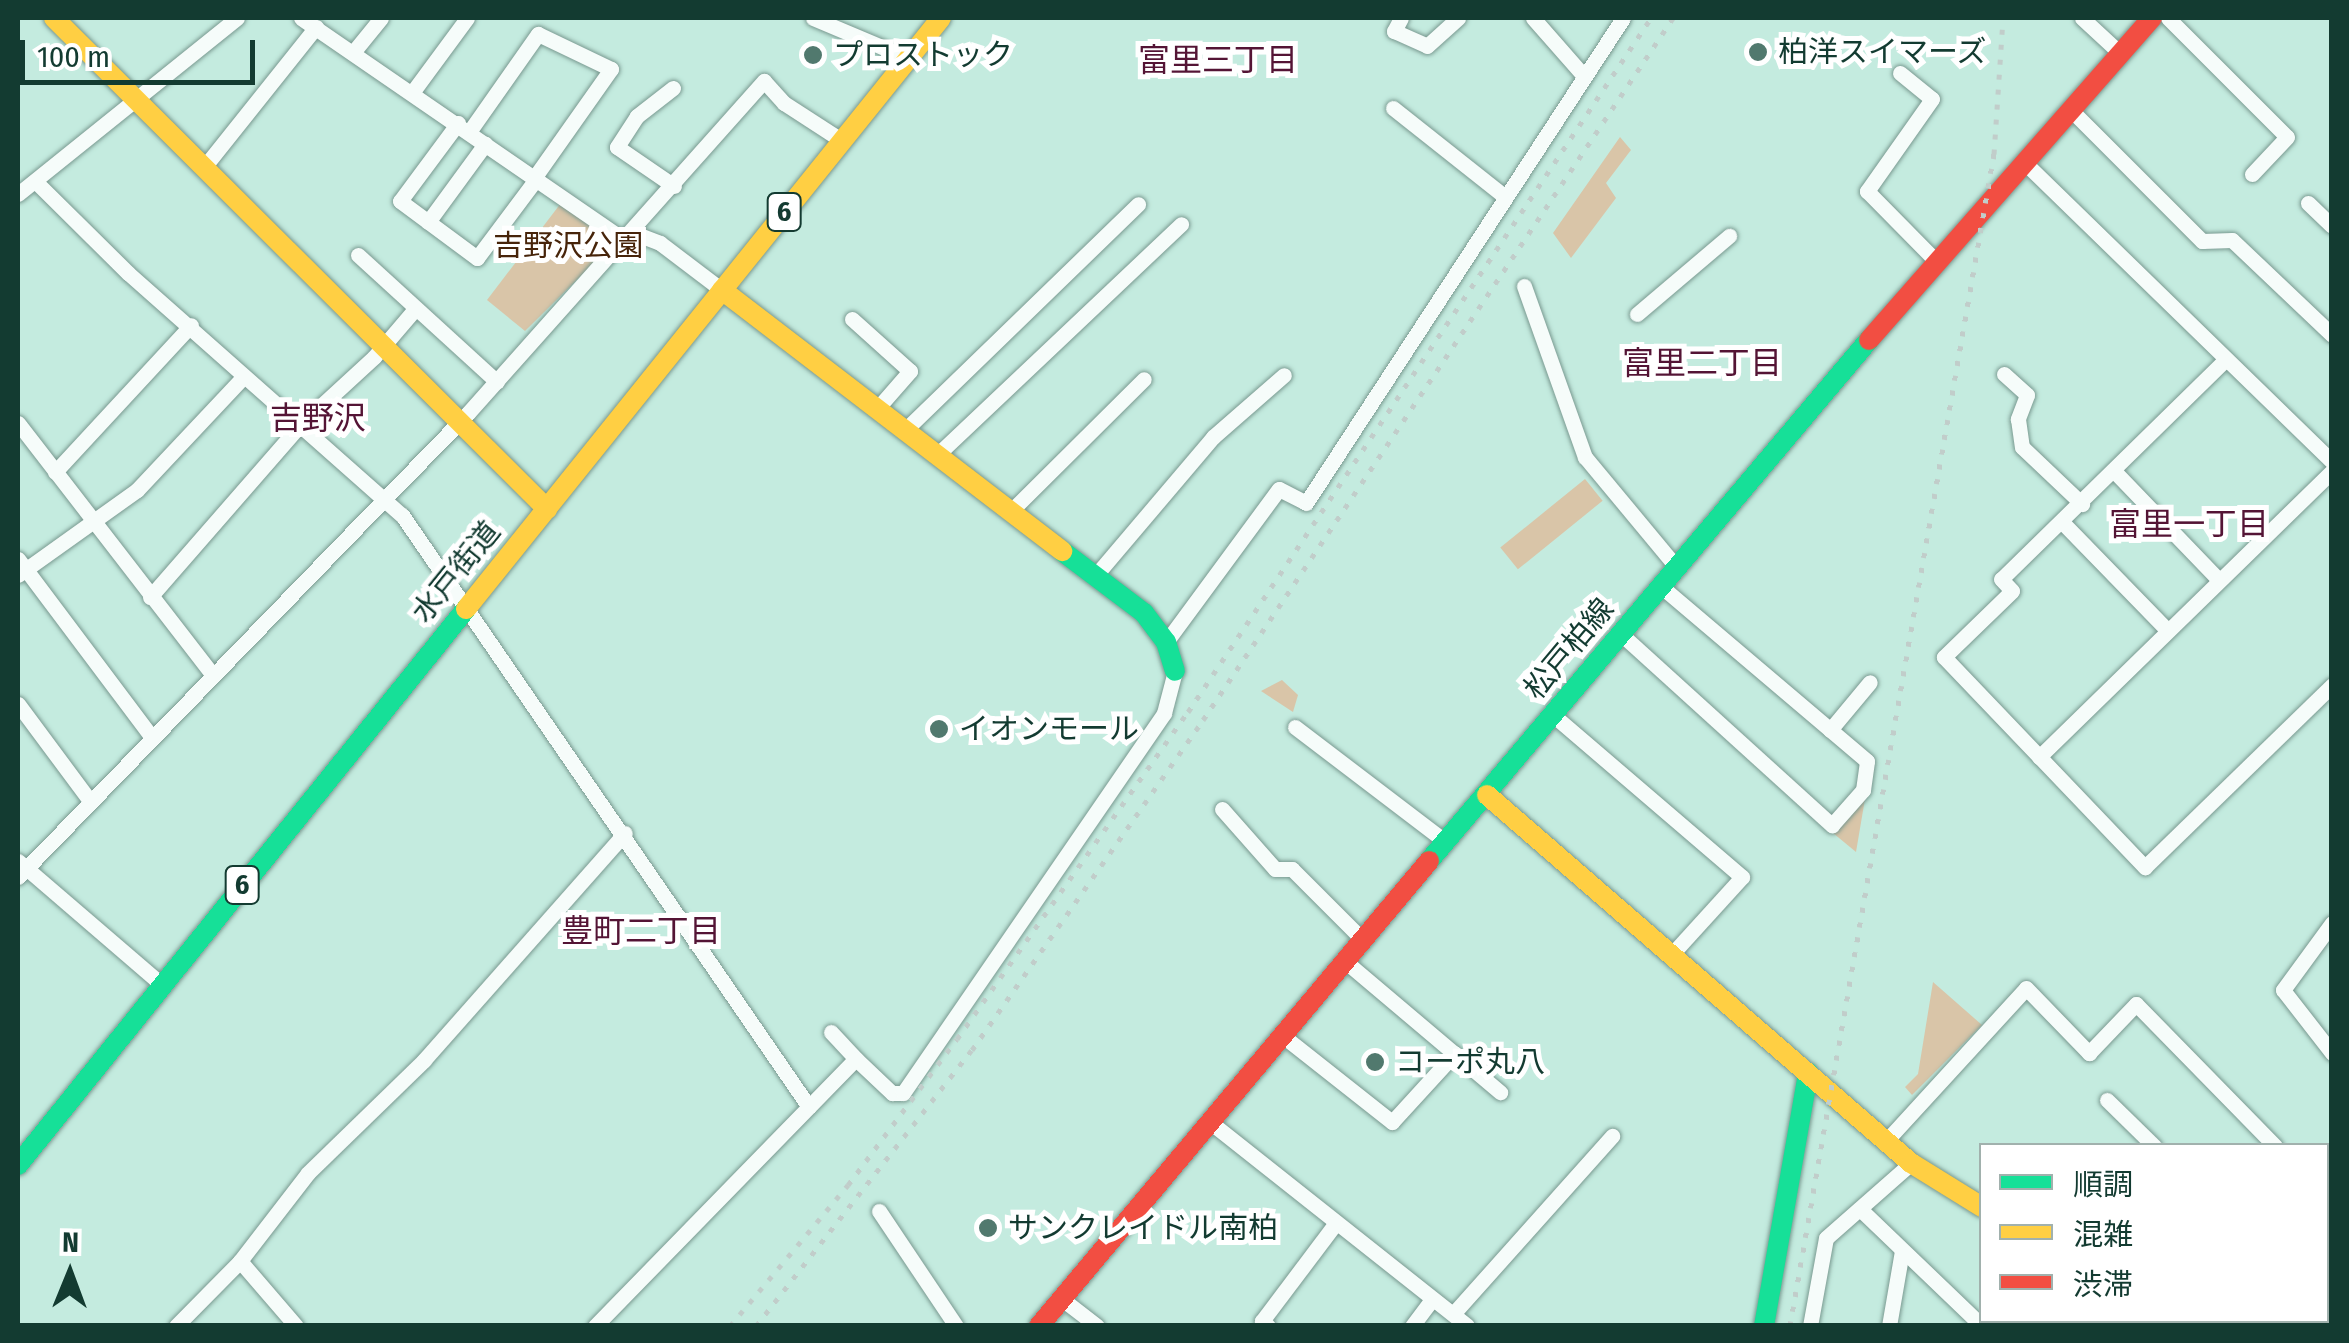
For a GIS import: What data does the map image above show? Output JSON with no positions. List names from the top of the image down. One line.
{"streets":{"main road":["6","水戸街道","松戸柏線"]},"districts":["富里三丁目","富里二丁目","吉野沢","富里一丁目","豊町二丁目"],"parks":["吉野沢公園"],"places":["柏洋スイマーズ","プロストック","イオンモール","コーポ丸八","サンクレイドル南柏"],"legend":["順調","混雑","渋滞"],"scale_bar":"100 m","north":"top"}
